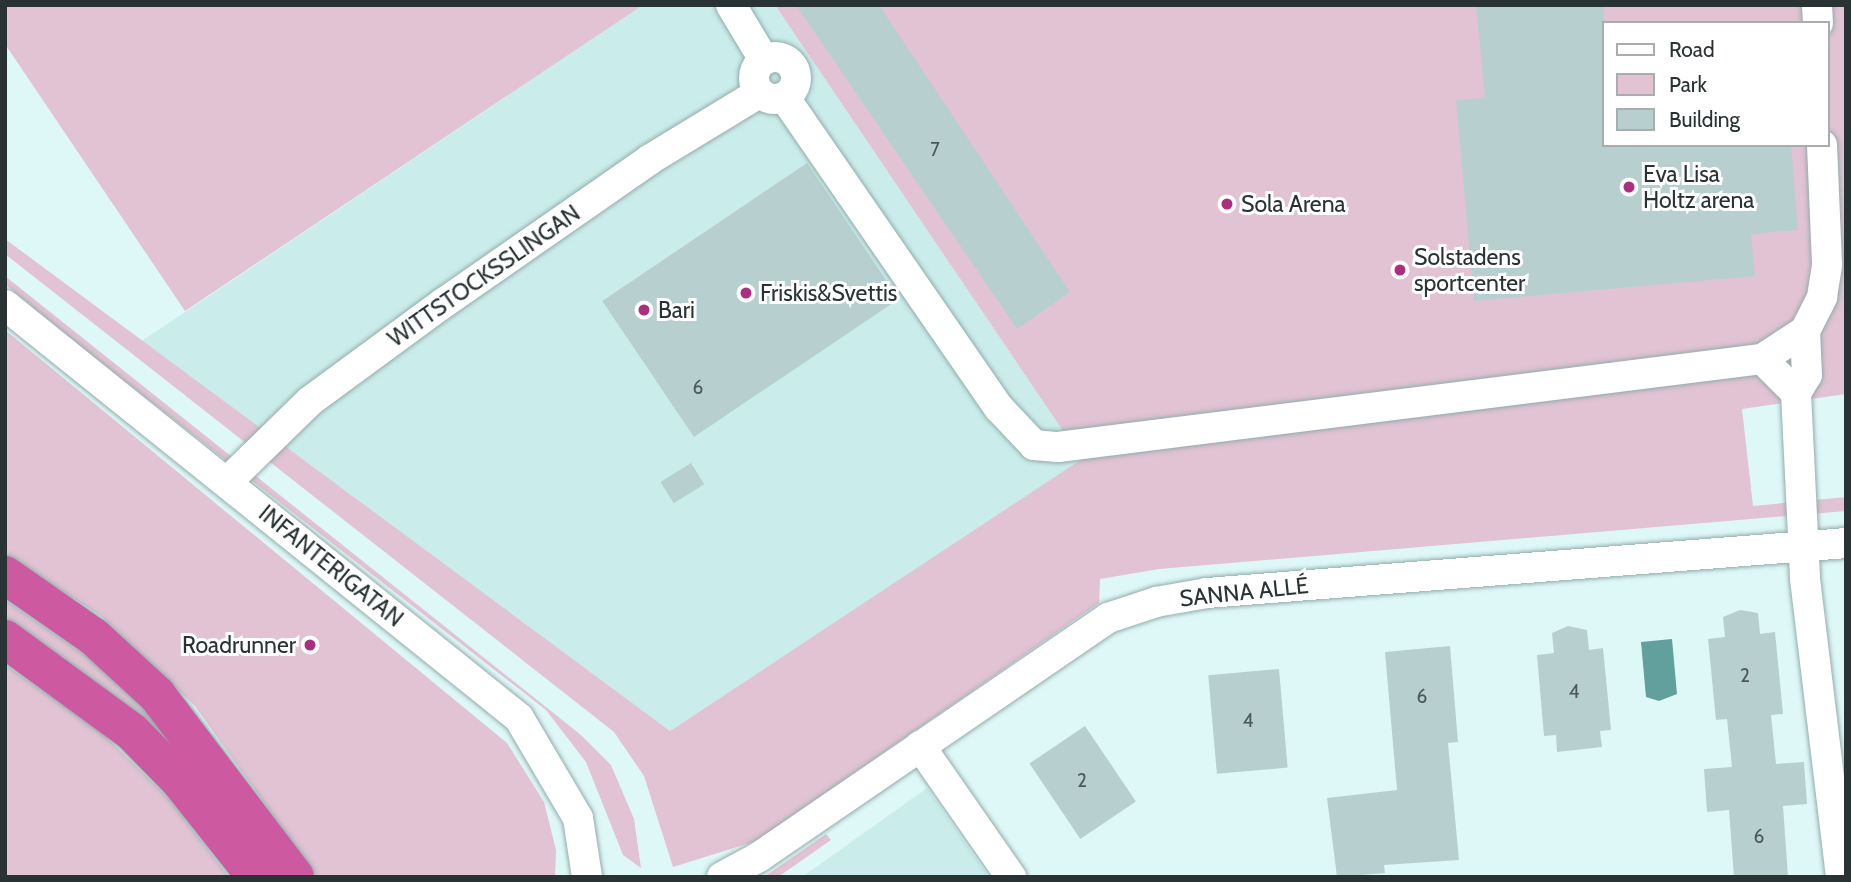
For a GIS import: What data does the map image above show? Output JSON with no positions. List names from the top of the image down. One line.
{"streets":{"street":["WITTSTOCKSSLINGAN","INFANTERIGATAN","SANNA ALLÉ"]},"crossings":[["WITTSTOCKSSLINGAN","INFANTERIGATAN"]],"places":["Eva Lisa Holtz arena","Sola Arena","Solstadens sportcenter","Friskis&Svettis","Bari","Roadrunner"],"house_numbers":["7","6","2","4","6","4","2","6"],"legend":["Road","Park","Building"]}
